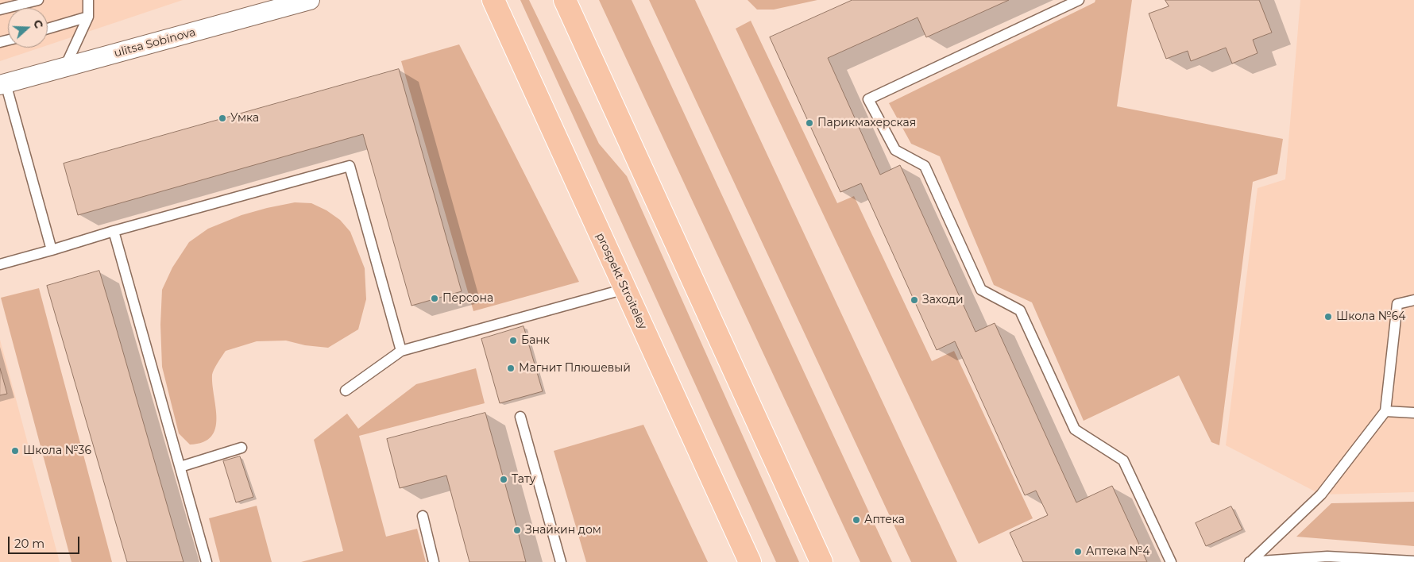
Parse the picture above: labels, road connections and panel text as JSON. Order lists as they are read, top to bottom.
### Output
{
  "streets": {
    "main road": ["prospekt Stroiteley"],
    "street": ["ulitsa Sobinova"]
  },
  "places": [
    "Умка",
    "Парикмахерская",
    "Персона",
    "Заходи",
    "Школа №64",
    "Банк",
    "Магнит Плюшевый",
    "Школа №36",
    "Тату",
    "Аптека",
    "Знайкин дом",
    "Аптека №4"
  ],
  "scale_bar": "20 m",
  "north": "right"
}
